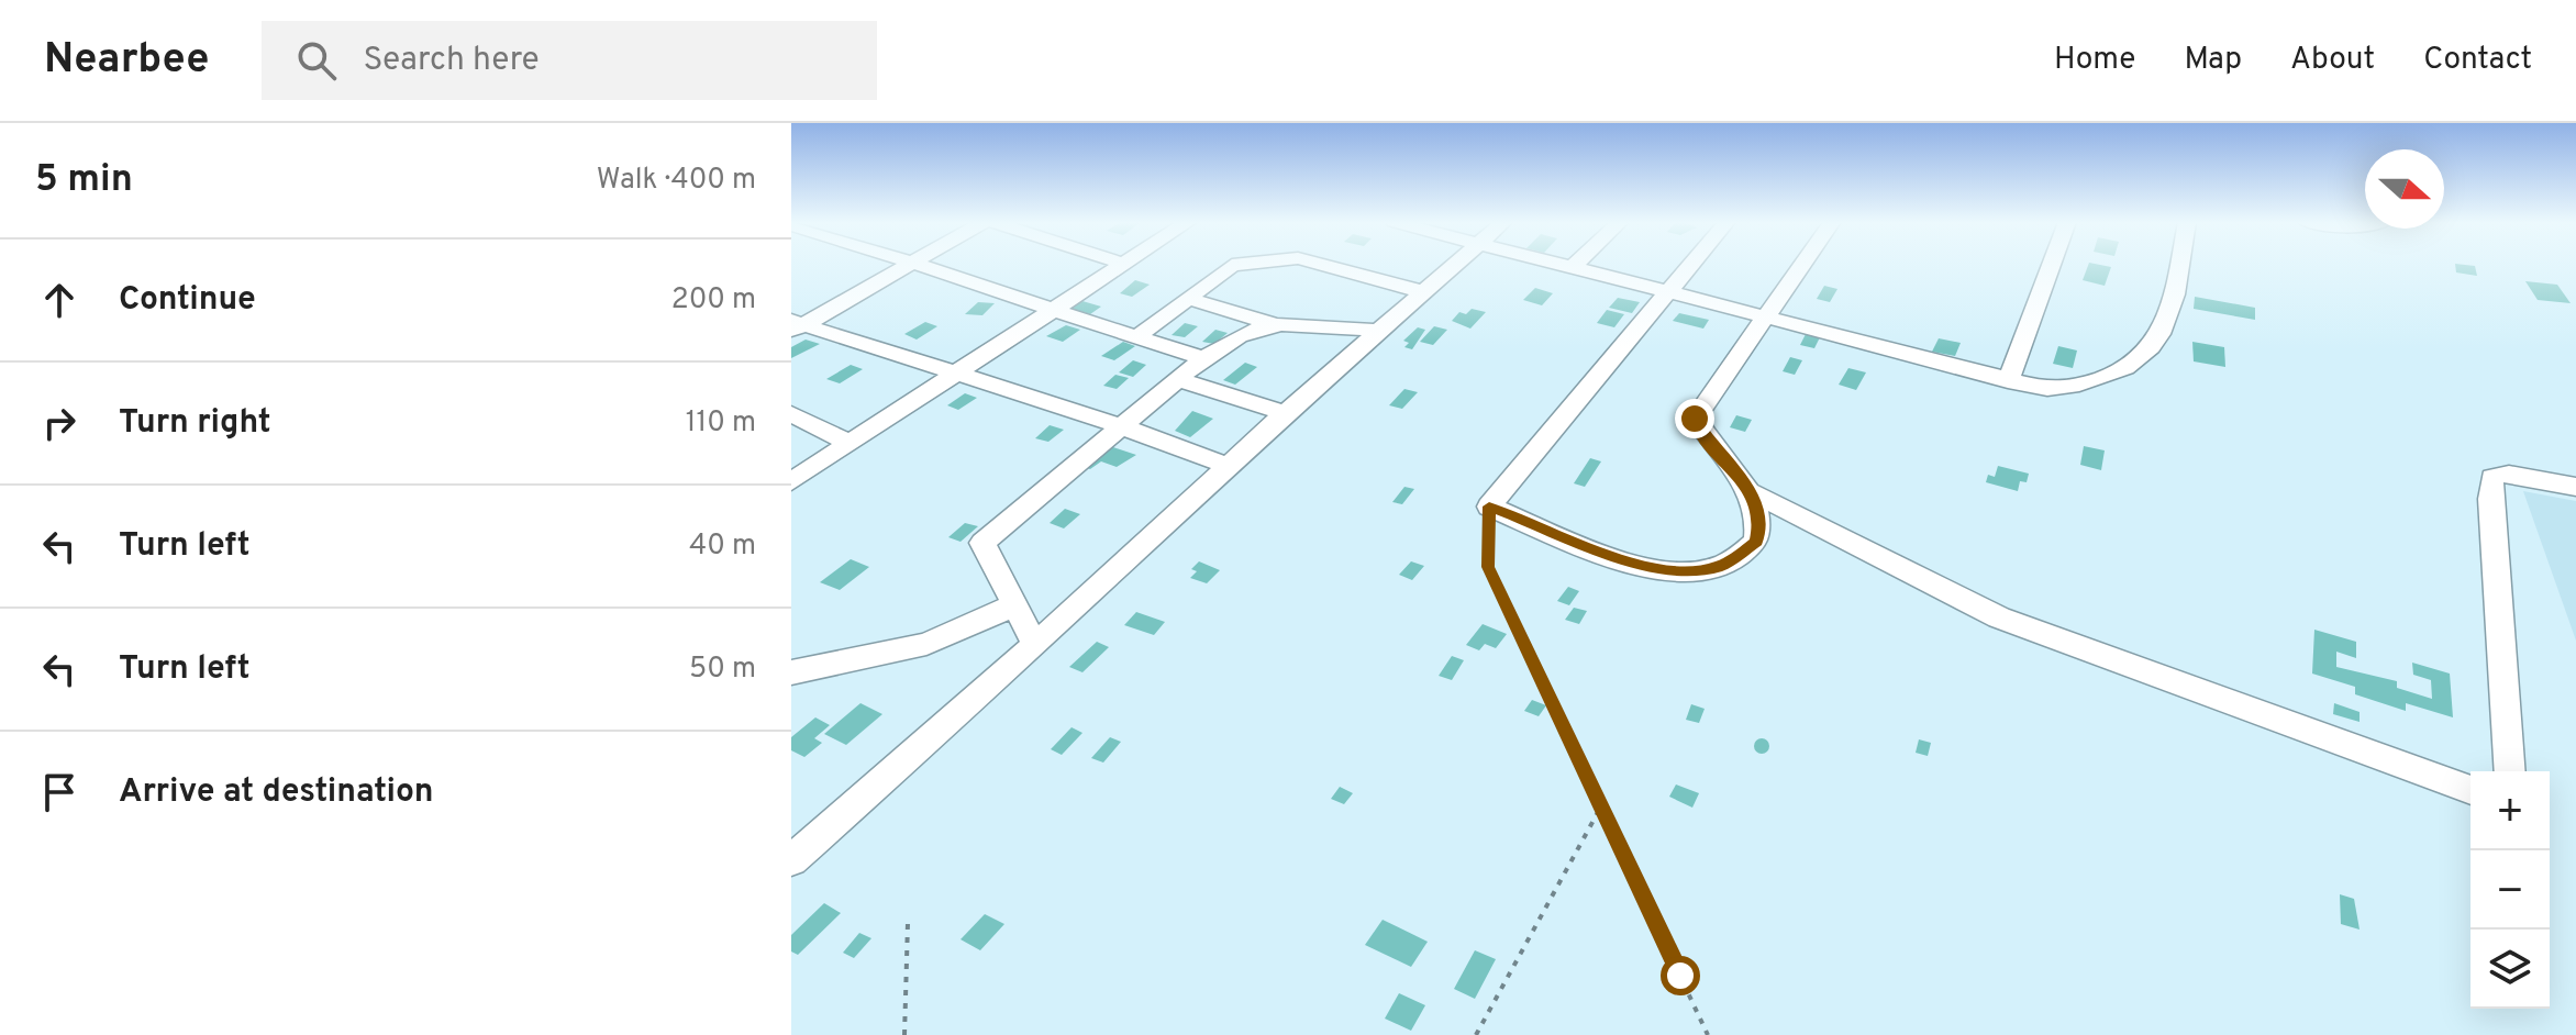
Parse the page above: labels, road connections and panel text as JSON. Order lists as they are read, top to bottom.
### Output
{
  "north": "right",
  "page": {
    "header": "Nearbee",
    "search": "Search here",
    "nav": [
      "Home",
      "Map",
      "About",
      "Contact"
    ],
    "heading": ["5 min", "Walk · 400 m"],
    "list": [
      ["Continue", "200 m"],
      ["Turn right", "110 m"],
      ["Turn left", "40 m"],
      ["Turn left", "50 m"],
      "Arrive at destination"
    ],
    "map_buttons": ["+", "−"]
  }
}
